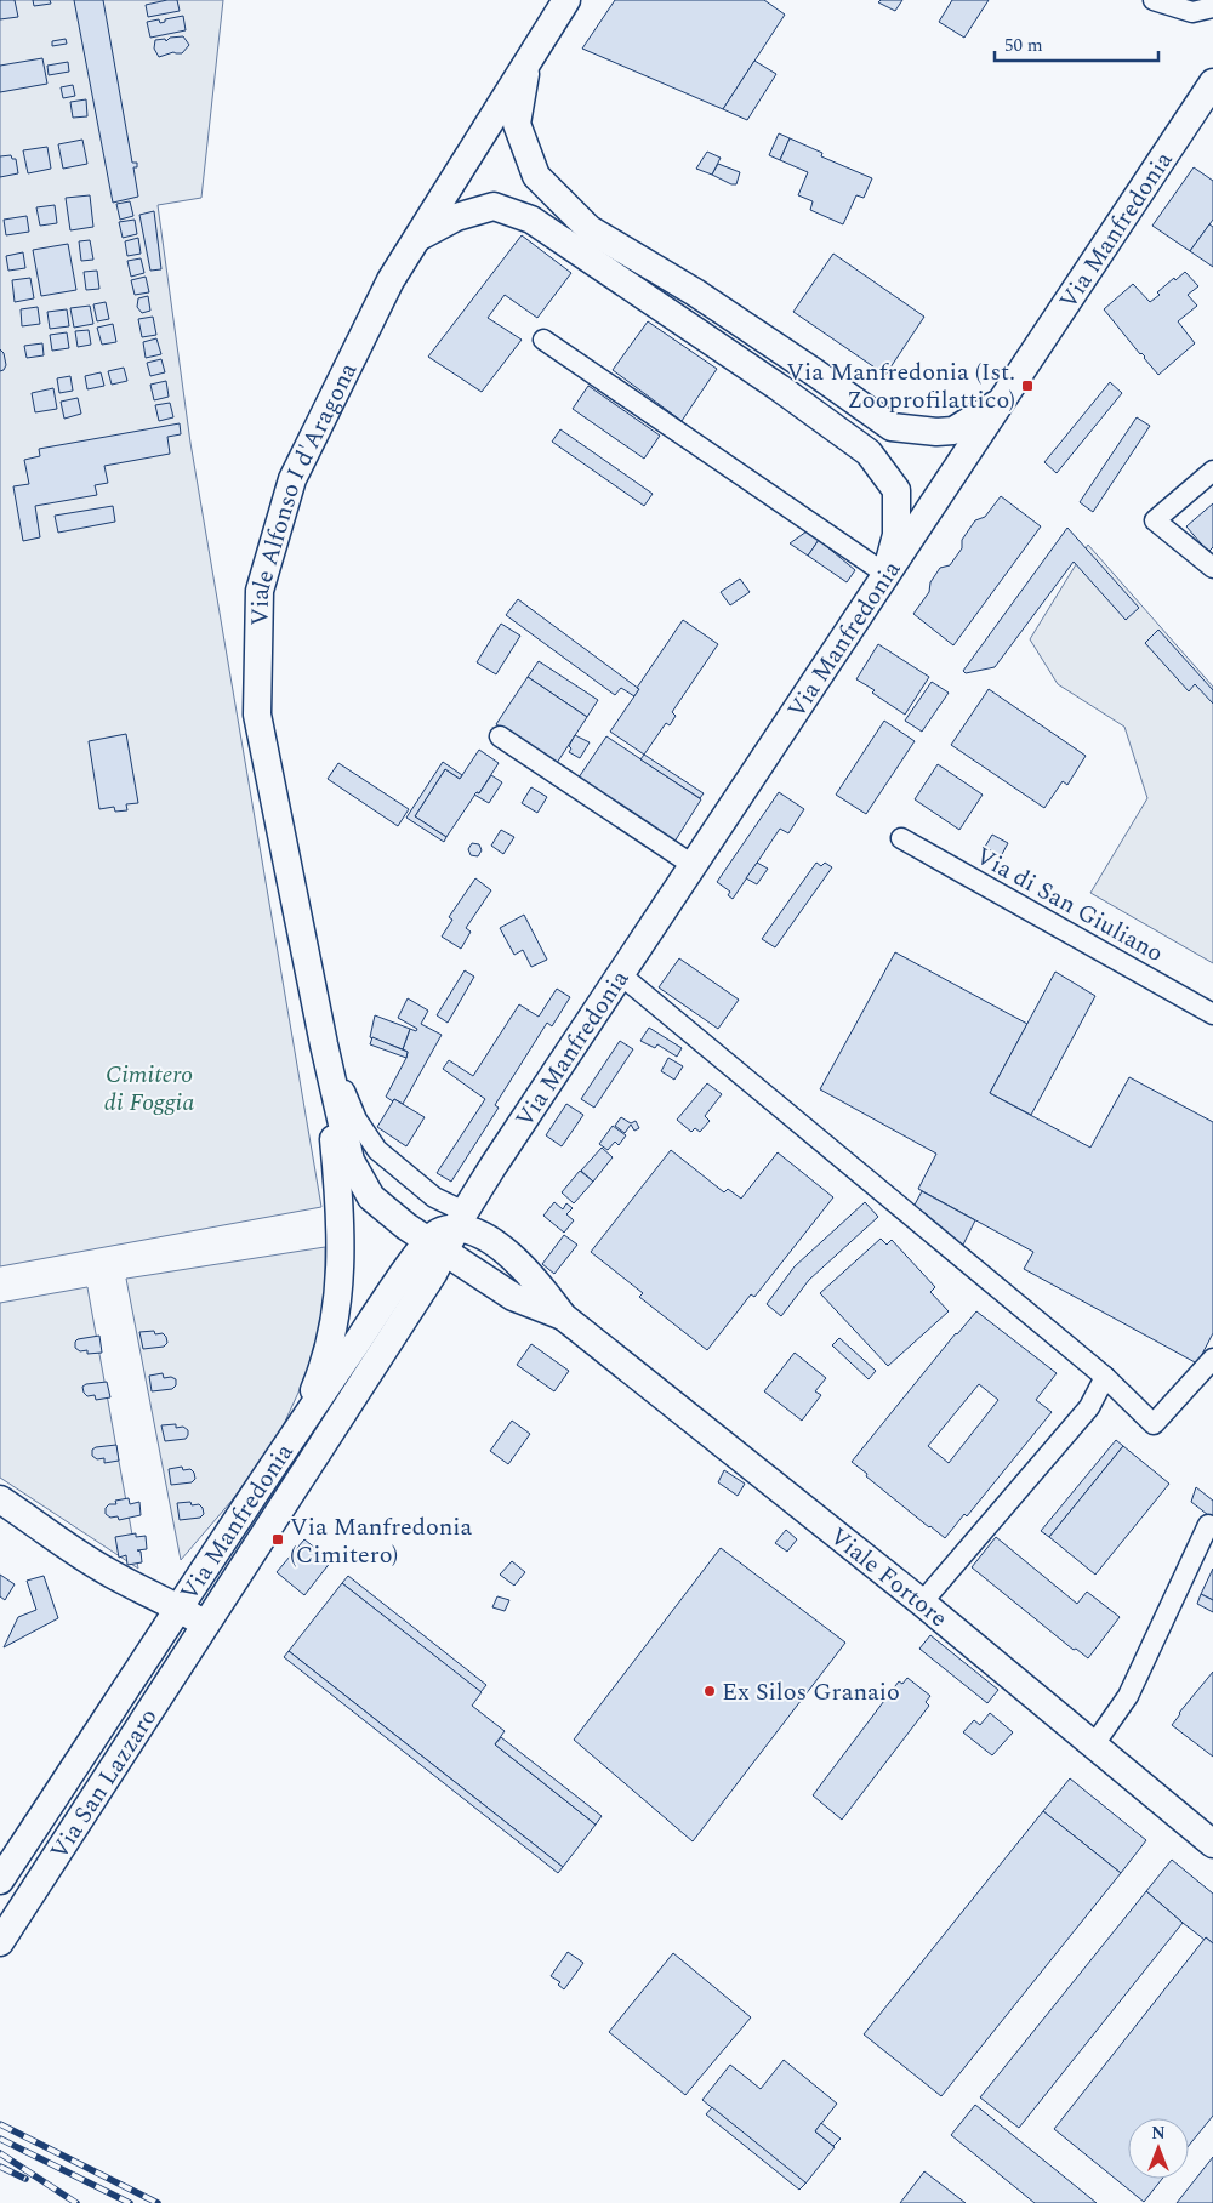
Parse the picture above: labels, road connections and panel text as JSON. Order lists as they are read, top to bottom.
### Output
{
  "streets": {
    "main road": [
      "Via Manfredonia",
      "Viale Alfonso I d'Aragona",
      "Viale Fortore",
      "Via San Lazzaro"
    ],
    "street": ["Via di San Giuliano"]
  },
  "crossings": [
    ["Via Manfredonia", "Viale Alfonso I d'Aragona"],
    ["Via Manfredonia", "Viale Fortore"],
    ["Via Manfredonia", "Via San Lazzaro"],
    ["Viale Alfonso I d'Aragona", "Viale Fortore"]
  ],
  "parks": ["Cimitero di Foggia"],
  "places": {
    "transit": ["Via Manfredonia (Ist. Zooprofilattico)", "Via Manfredonia (Cimitero)"],
    "other": ["Ex Silos Granaio"]
  },
  "scale_bar": "50 m",
  "north": "top"
}
